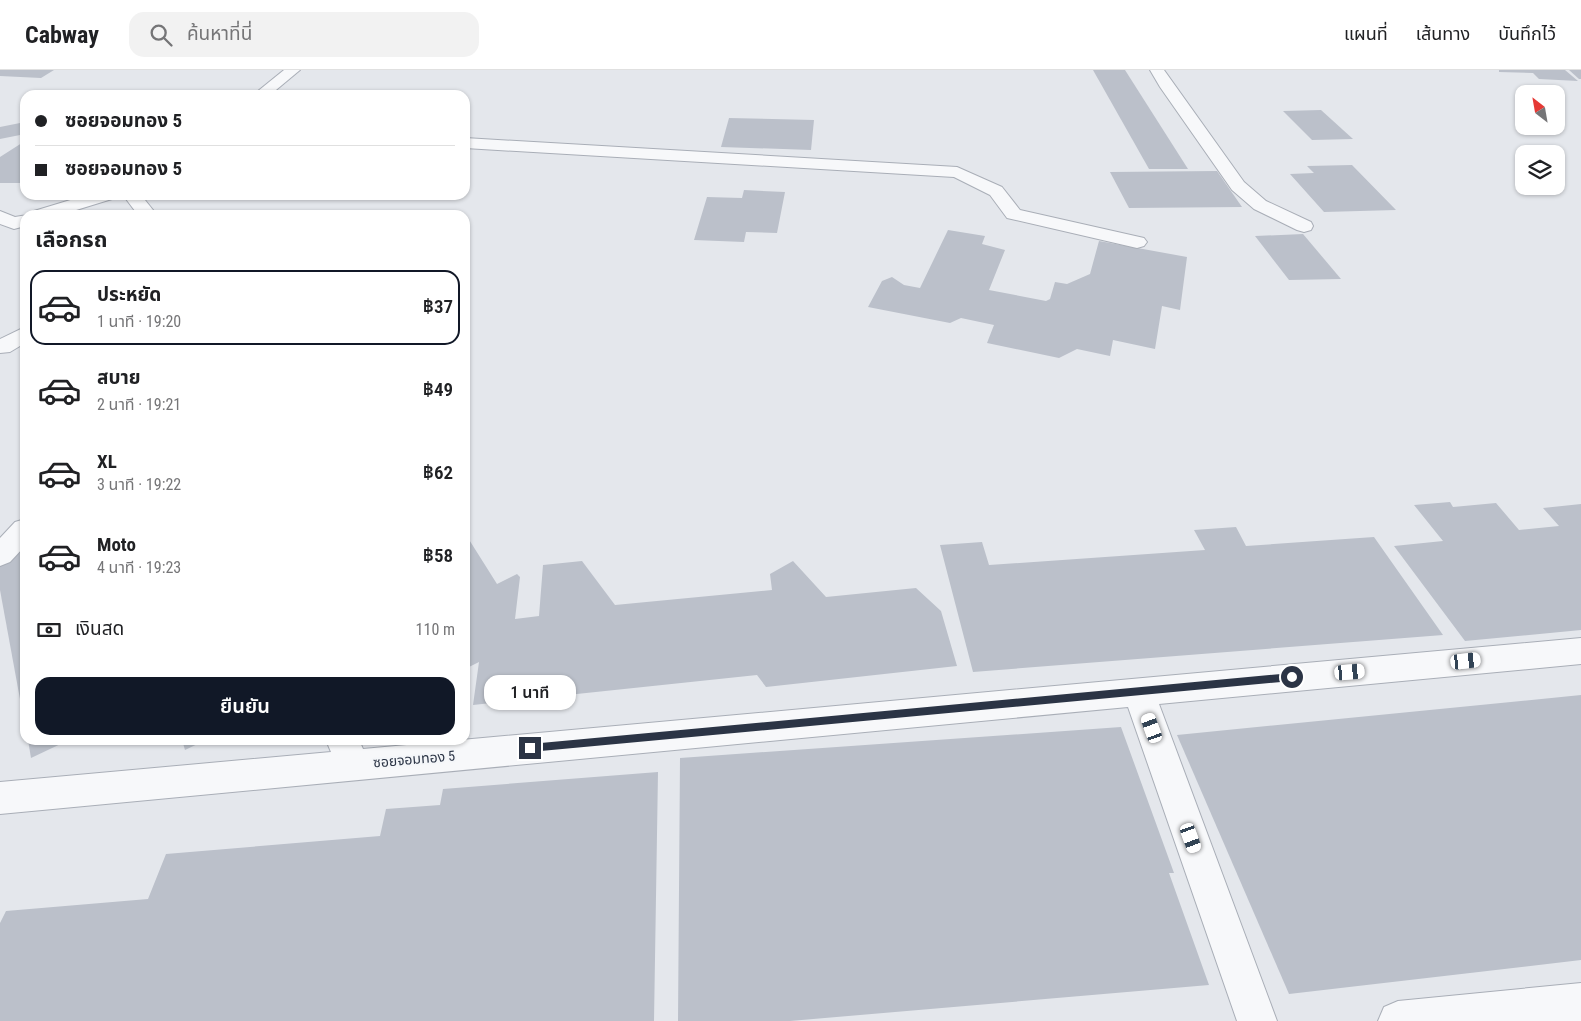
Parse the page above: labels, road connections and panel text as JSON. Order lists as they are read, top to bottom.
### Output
{
  "streets": {
    "street": ["ซอยจอมทอง 5"]
  },
  "north": "top left",
  "page": {
    "header": "Cabway",
    "search": "ค้นหาที่นี่",
    "nav": ["แผนที่", "เส้นทาง", "บันทึกไว้"],
    "banner": ["ซอยจอมทอง 5", "ซอยจอมทอง 5"],
    "heading": "เลือกรถ",
    "list": [
      {
        "name": "ประหยัด",
        "note": "1 นาที · 19:20",
        "value": "฿37"
      },
      {
        "name": "สบาย",
        "note": "2 นาที · 19:21",
        "value": "฿49"
      },
      {
        "name": "XL",
        "note": "3 นาที · 19:22",
        "value": "฿62"
      },
      {
        "name": "Moto",
        "note": "4 นาที · 19:23",
        "value": "฿58"
      }
    ],
    "pay": ["เงินสด", "110 m"],
    "buttons": "ยืนยัน",
    "bubble": "1 นาที"
  }
}
